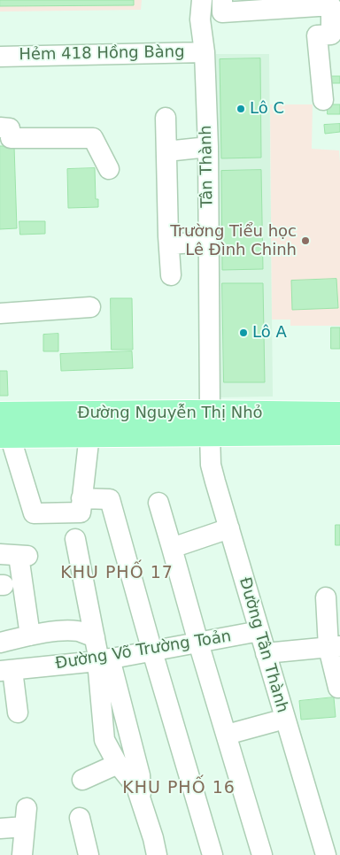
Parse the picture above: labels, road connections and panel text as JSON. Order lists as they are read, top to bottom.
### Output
{
  "streets": {
    "main road": ["Đường Nguyễn Thị Nhỏ"],
    "street": [
      "Hẻm 418 Hồng Bàng",
      "Tân Thành",
      "Đường Tân Thành",
      "Đường Võ Trường Toản"
    ]
  },
  "crossings": [
    ["Hẻm 418 Hồng Bàng", "Tân Thành"],
    ["Tân Thành", "Đường Nguyễn Thị Nhỏ"],
    ["Tân Thành", "Đường Tân Thành"],
    ["Đường Nguyễn Thị Nhỏ", "Đường Tân Thành"],
    ["Đường Tân Thành", "Đường Võ Trường Toản"]
  ],
  "districts": ["KHU PHỐ 17", "KHU PHỐ 16"],
  "places": ["Lô C", "Trường Tiểu học Lê Đình Chinh", "Lô A"]
}
